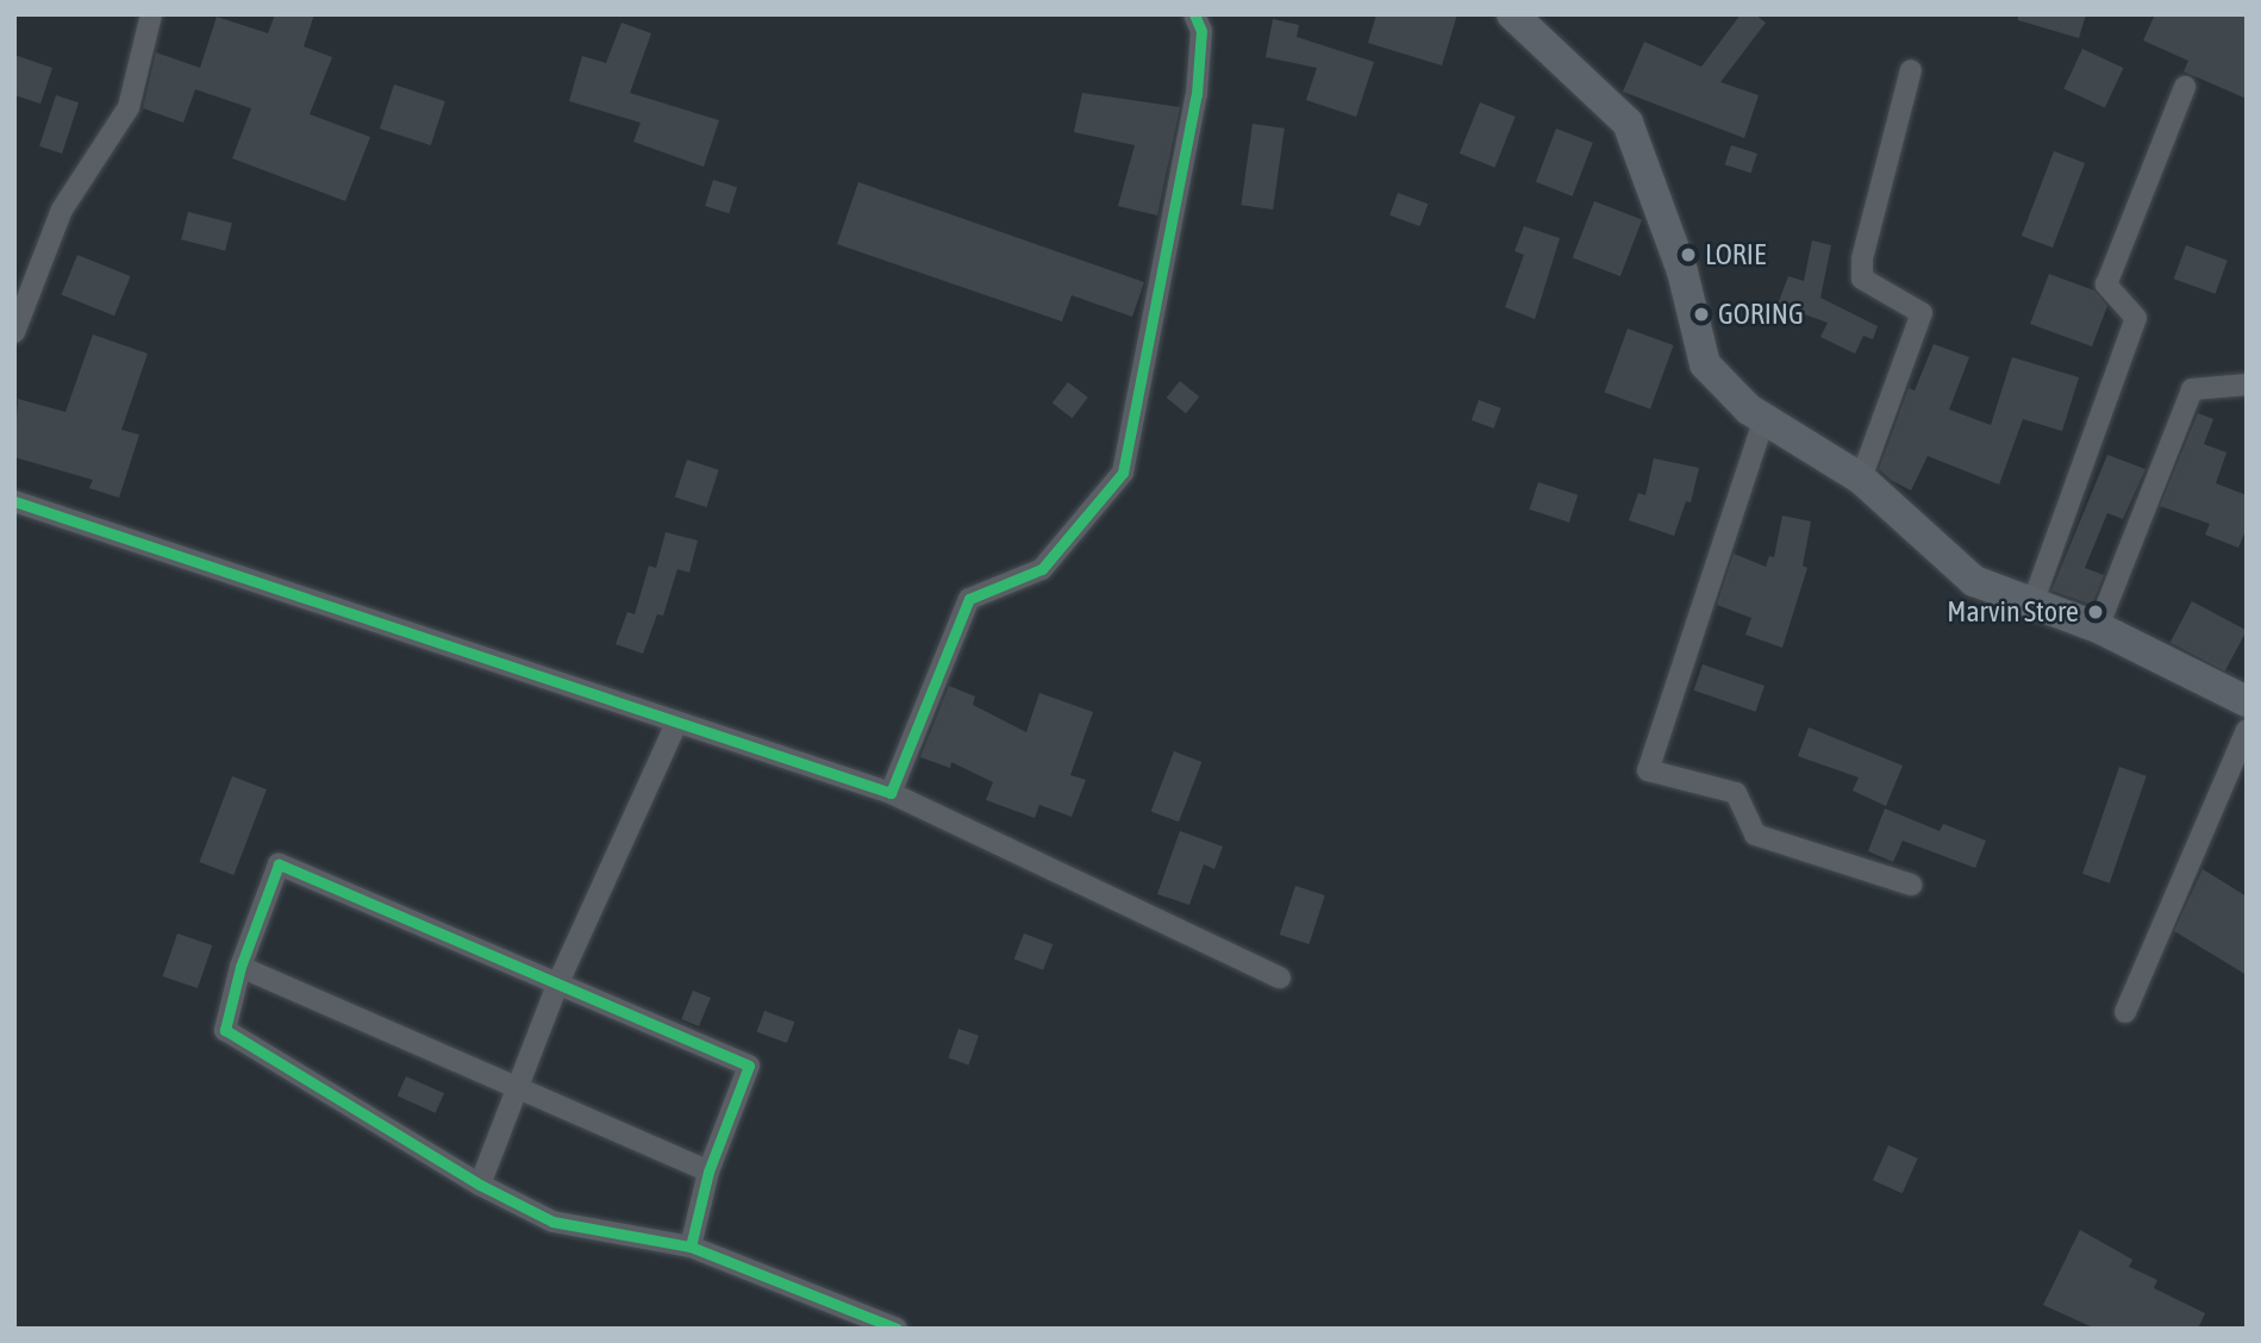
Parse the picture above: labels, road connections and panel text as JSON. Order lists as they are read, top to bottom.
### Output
{
  "places": ["LORIE", "GORING", "Marvin Store"]
}
